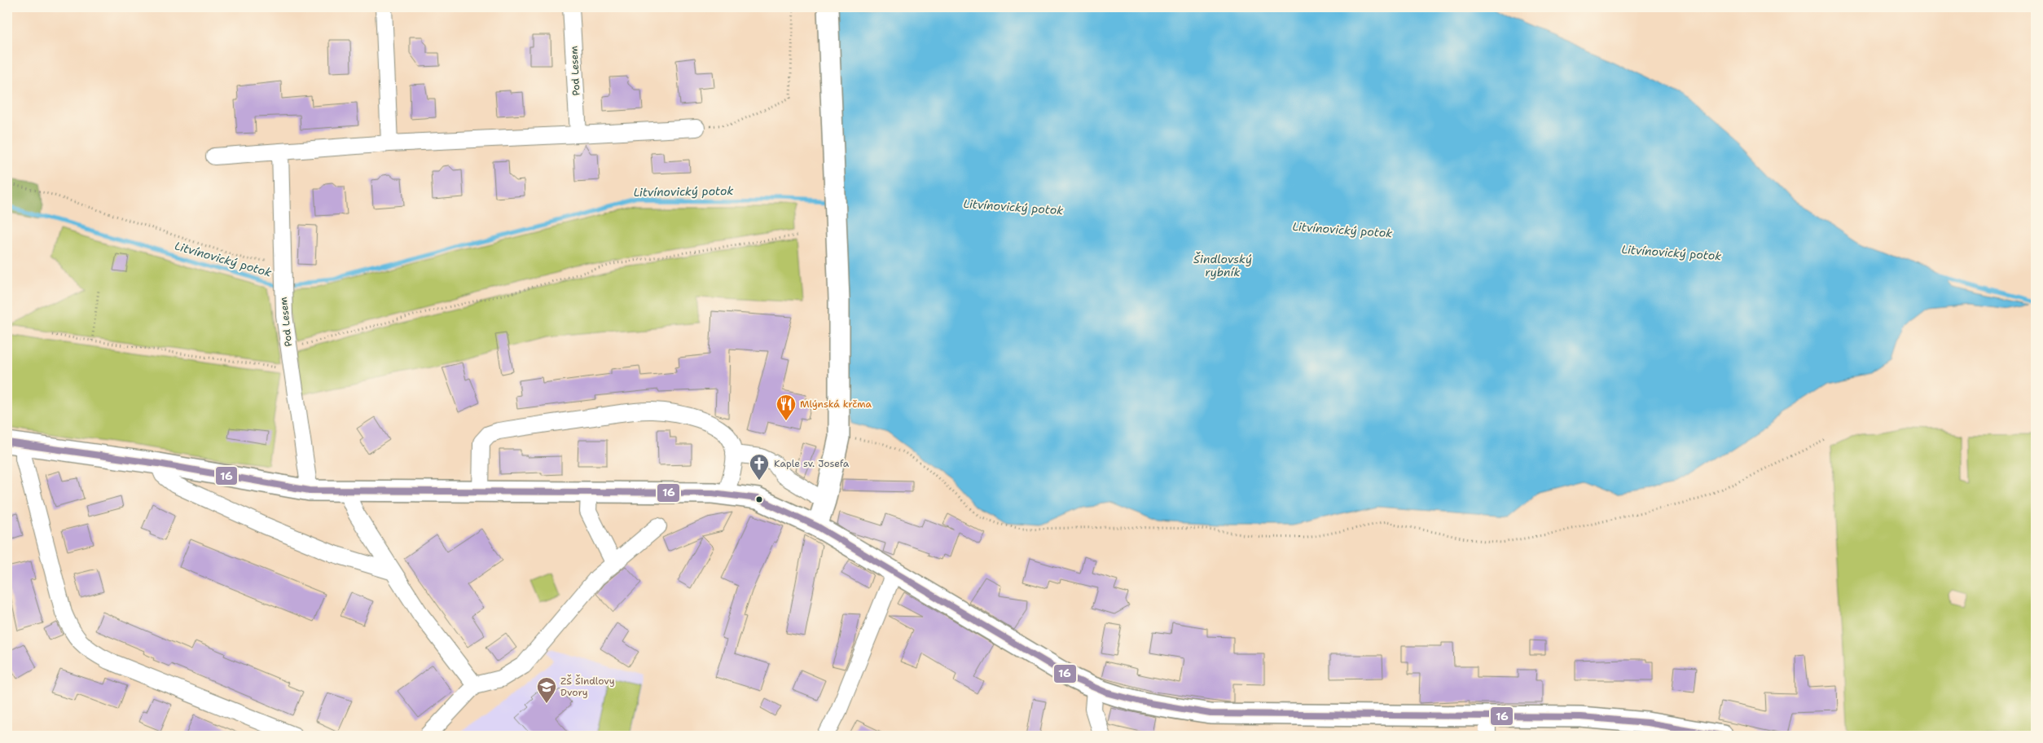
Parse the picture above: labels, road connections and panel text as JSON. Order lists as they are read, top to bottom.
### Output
{
  "streets": {
    "street": ["Pod Lesem"]
  },
  "water": ["Litvínovický potok", "Šindlovský rybník"],
  "places": {
    "restaurant": ["Mlýnská krčma"],
    "church": ["Kaple sv. Josefa"],
    "school or university": ["ZŠ Šindlovy Dvory"]
  },
  "lines": ["transit line 16"]
}
